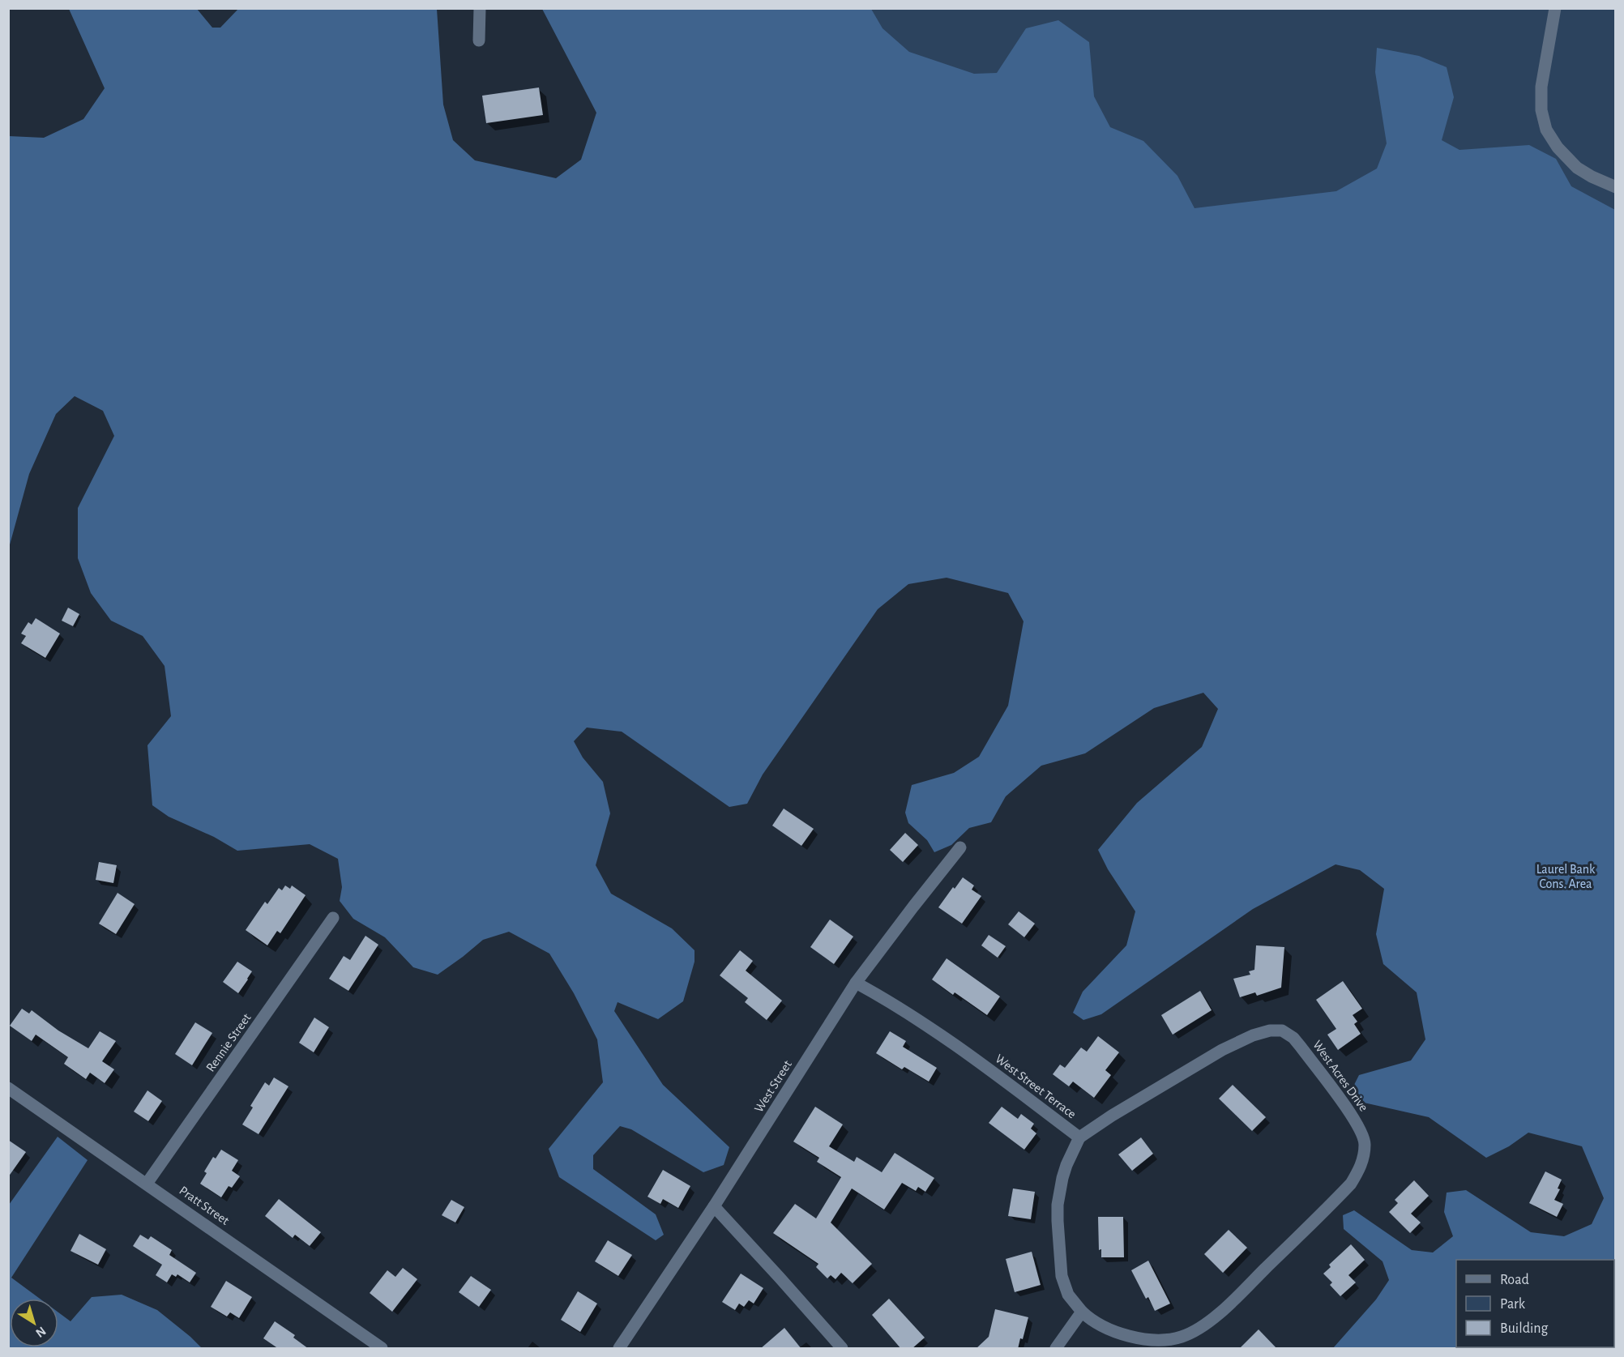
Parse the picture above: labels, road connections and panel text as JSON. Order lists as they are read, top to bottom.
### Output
{
  "streets": {
    "street": [
      "Rennie Street",
      "West Acres Drive",
      "West Street",
      "West Street Terrace",
      "Pratt Street"
    ]
  },
  "crossings": [
    ["Rennie Street", "Pratt Street"],
    ["West Acres Drive", "West Street Terrace"],
    ["West Street", "West Street Terrace"]
  ],
  "parks": ["Laurel Bank Cons. Area"],
  "legend": ["Road", "Park", "Building"],
  "north": "bottom right"
}
